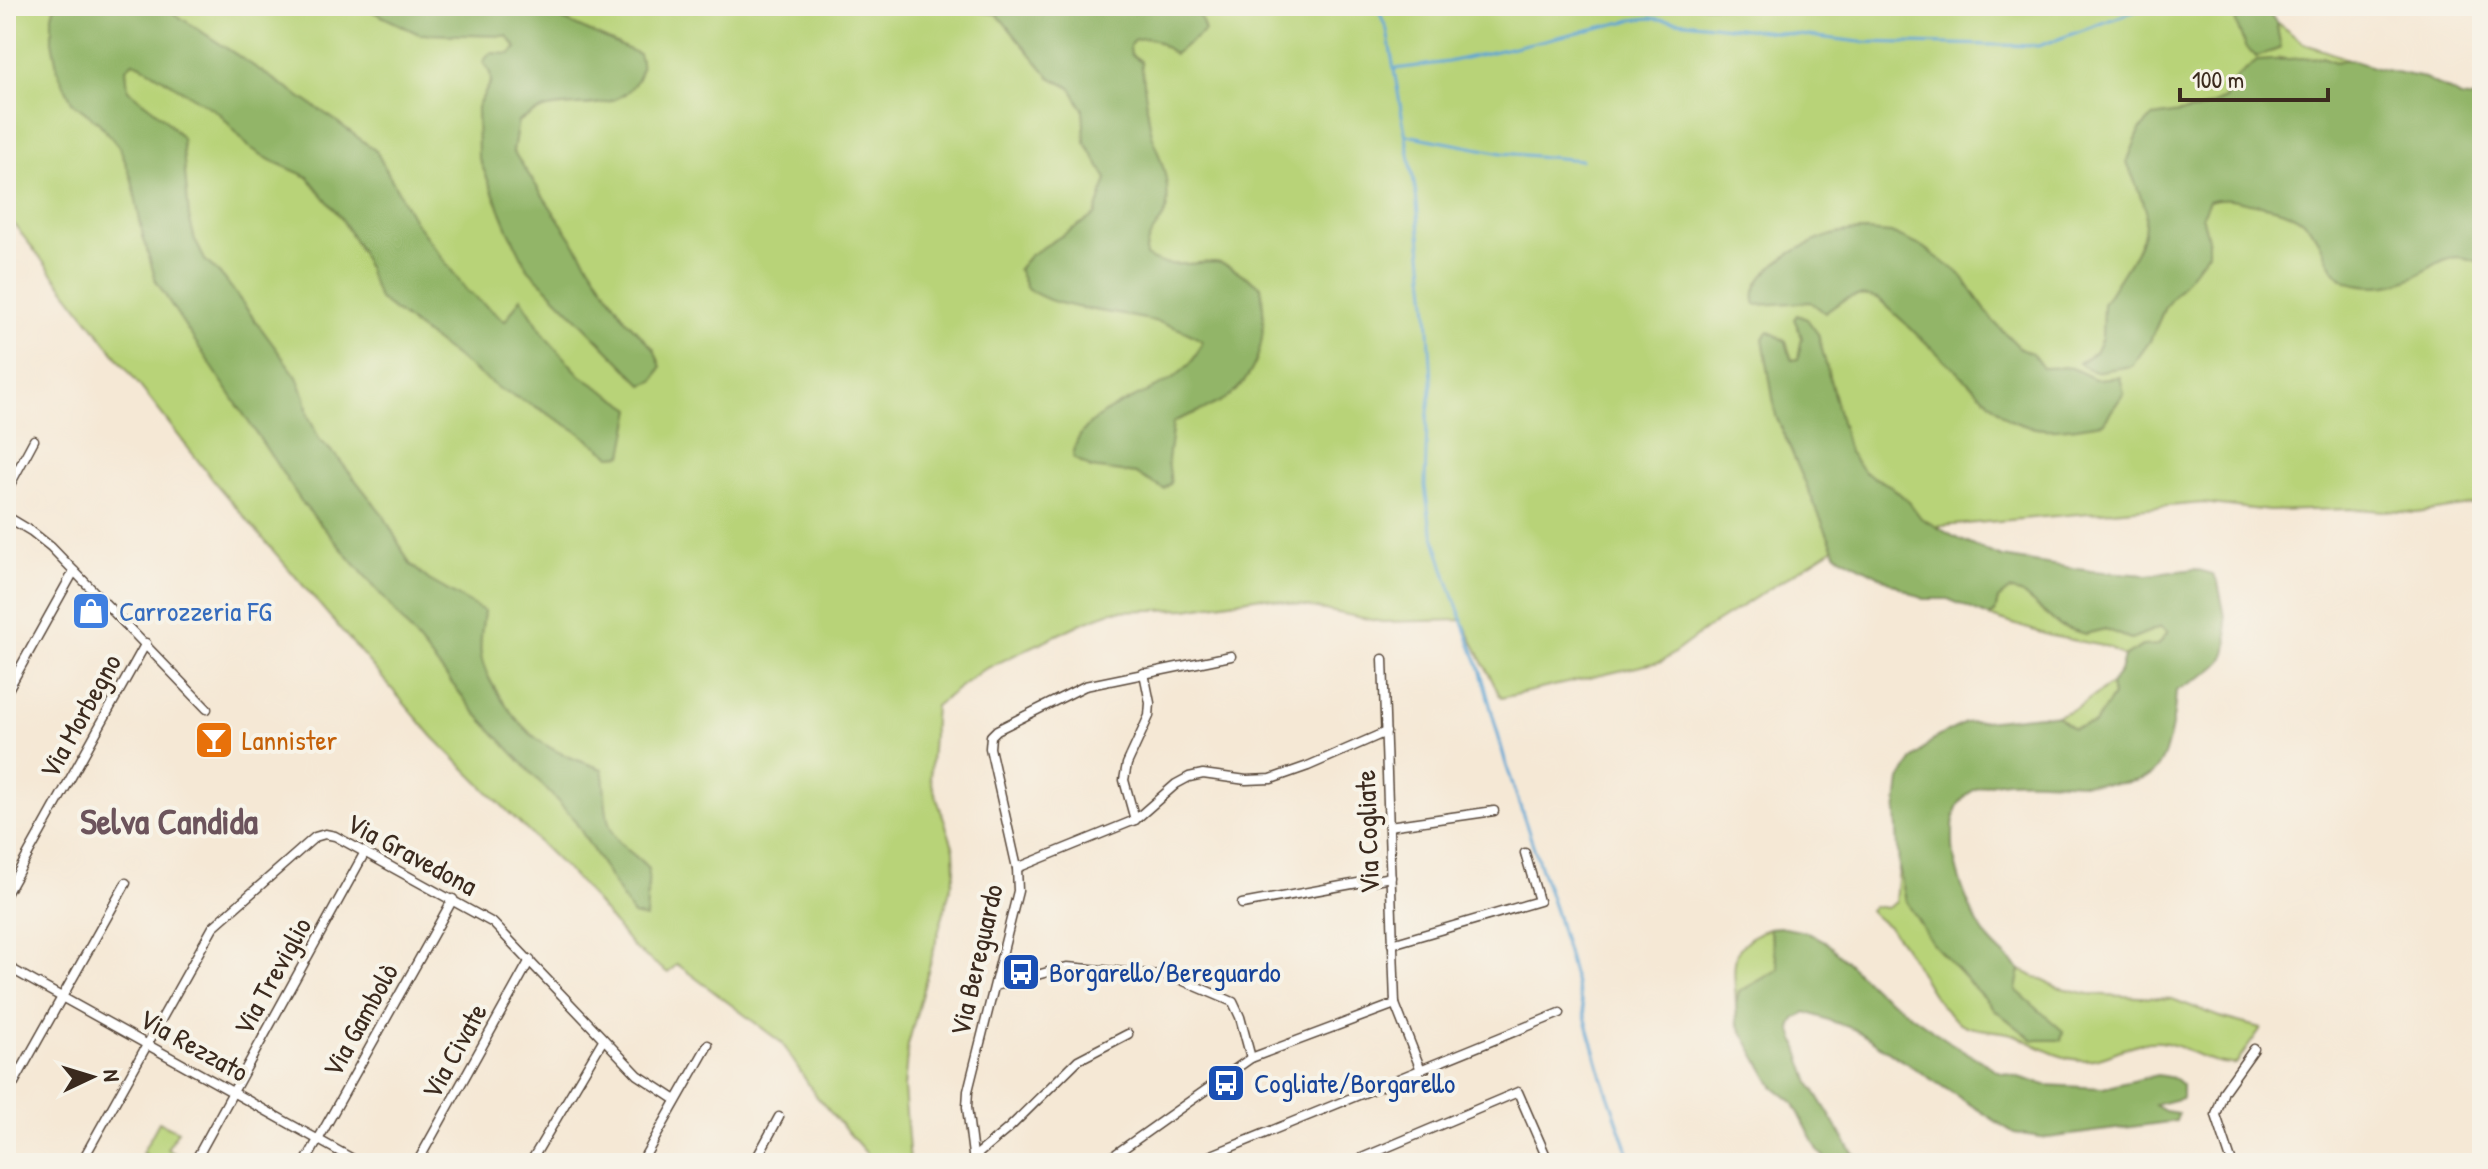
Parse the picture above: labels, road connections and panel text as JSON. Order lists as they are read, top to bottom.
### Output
{
  "streets": {
    "street": [
      "Via Morbegno",
      "Via Cogliate",
      "Via Gravedona",
      "Via Bereguardo",
      "Via Treviglio",
      "Via Gambolò",
      "Via Rezzato",
      "Via Civate"
    ]
  },
  "crossings": [
    ["Via Gravedona", "Via Treviglio"],
    ["Via Gravedona", "Via Gambolò"],
    ["Via Gravedona", "Via Rezzato"],
    ["Via Gravedona", "Via Civate"],
    ["Via Treviglio", "Via Rezzato"],
    ["Via Gambolò", "Via Rezzato"]
  ],
  "districts": ["Selva Candida"],
  "places": {
    "shop": ["Carrozzeria FG"],
    "bar": ["Lannister"],
    "bus stop": ["Borgarello/Bereguardo", "Cogliate/Borgarello"]
  },
  "scale_bar": "100 m",
  "north": "right"
}
